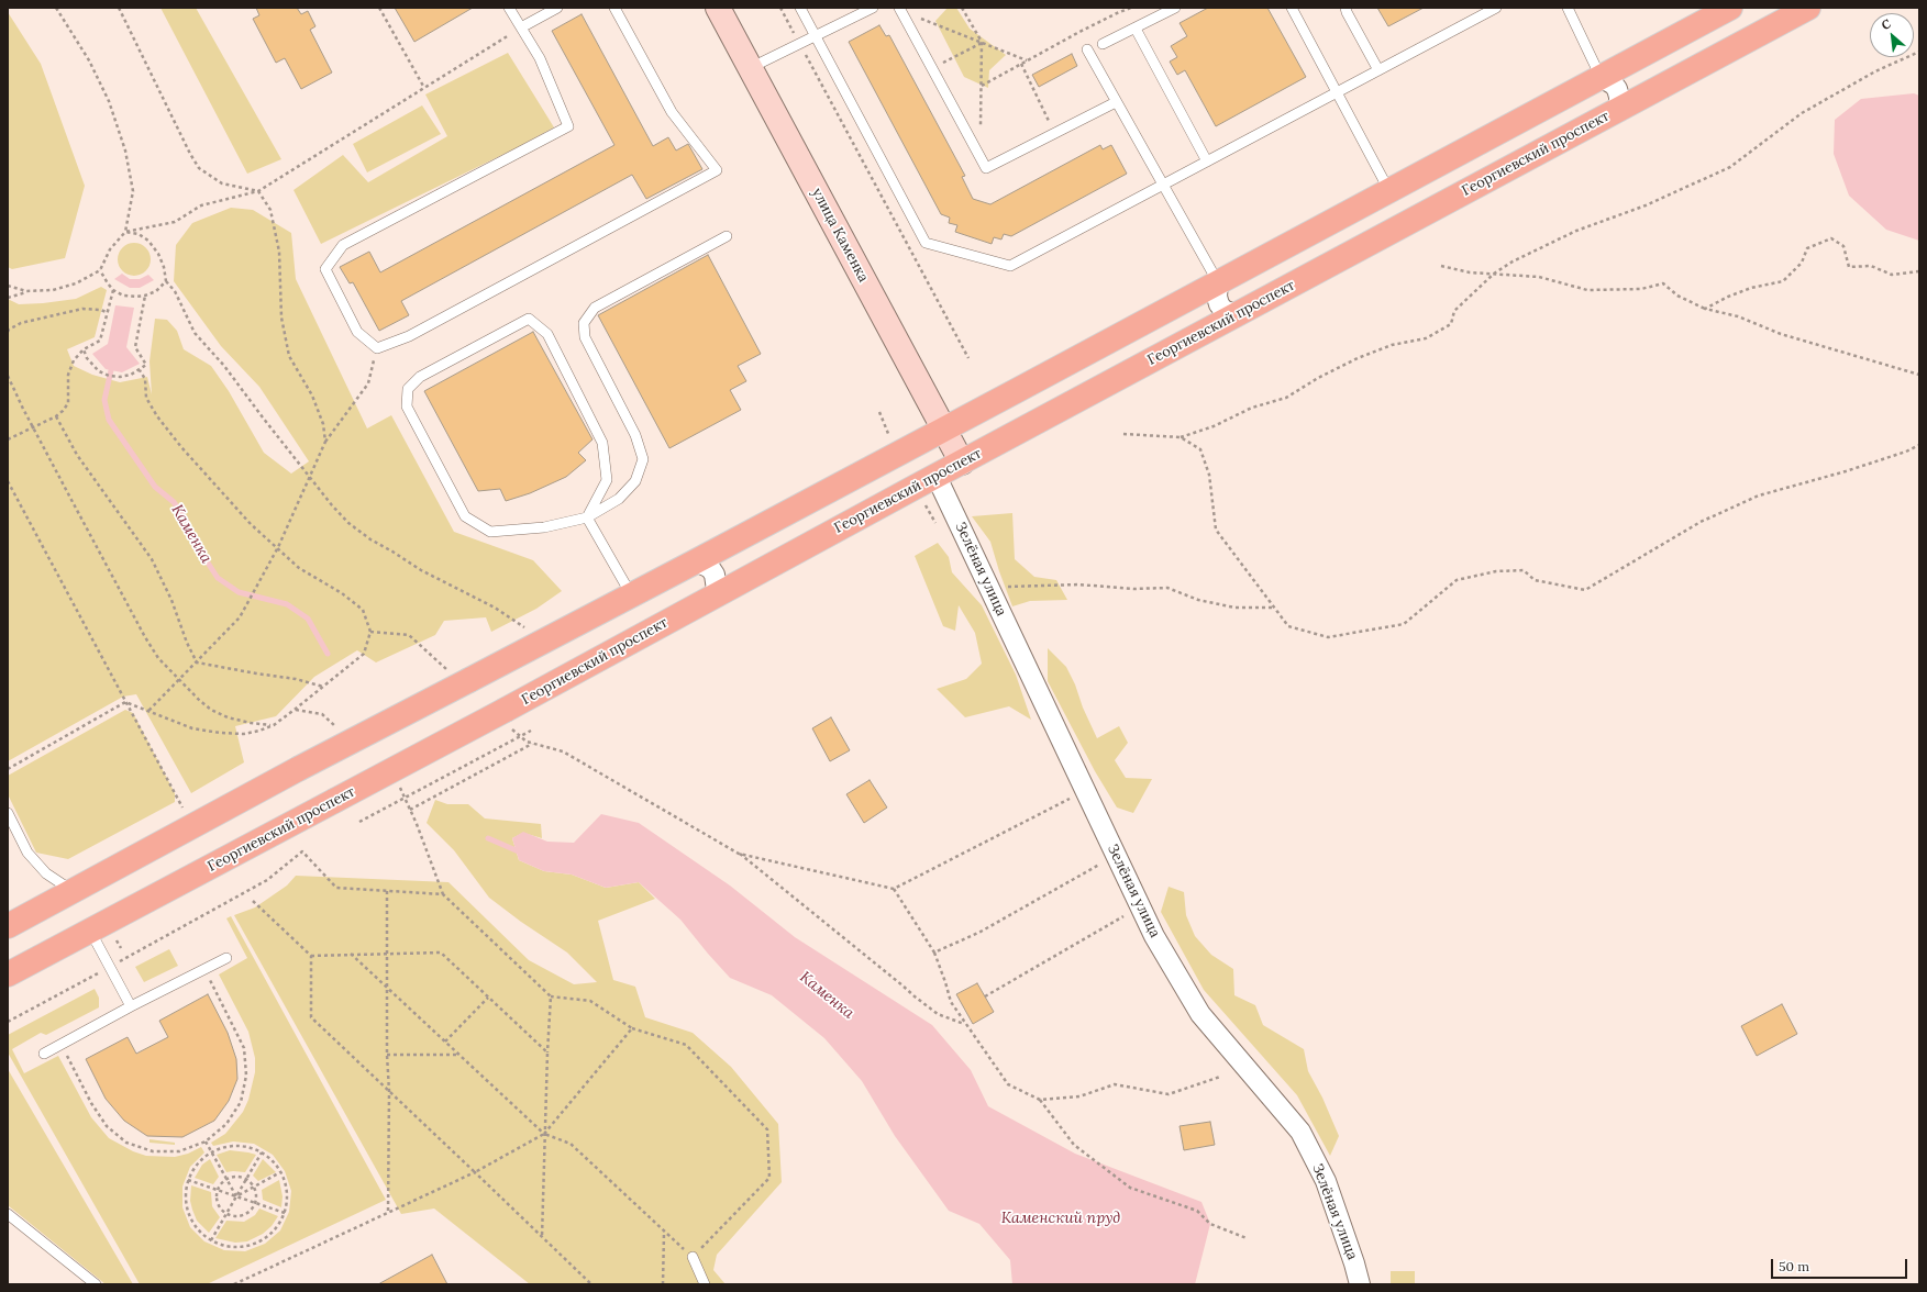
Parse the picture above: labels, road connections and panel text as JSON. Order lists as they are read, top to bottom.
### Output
{
  "streets": {
    "main road": ["Георгиевский проспект", "улица Каменка"],
    "street": ["Зелёная улица"]
  },
  "crossings": [
    ["Георгиевский проспект", "улица Каменка"],
    ["Георгиевский проспект", "Зелёная улица"]
  ],
  "water": ["Каменка", "Каменский пруд"],
  "scale_bar": "50 m",
  "north": "top left"
}
